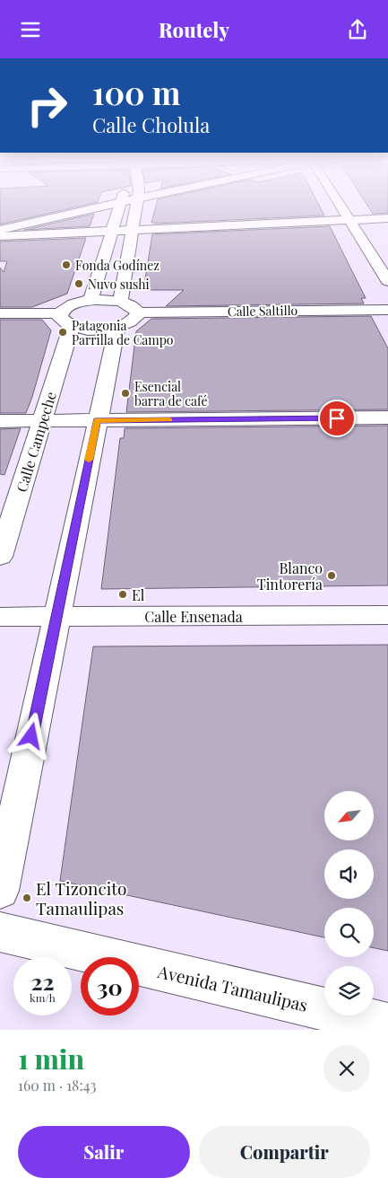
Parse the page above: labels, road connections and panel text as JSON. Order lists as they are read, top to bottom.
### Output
{
  "streets": {
    "street": [
      "Calle Saltillo",
      "Calle Campeche",
      "Calle Ensenada",
      "Avenida Tamaulipas"
    ]
  },
  "places": [
    "Fonda Godínez",
    "Nuvo sushi",
    "Patagonia Parrilla de Campo",
    "Esencial barra de café",
    "Blanco Tintorería",
    "El",
    "El Tizoncito Tamaulipas"
  ],
  "north": "bottom left",
  "page": {
    "header": "Routely",
    "turn": ["100 m", "Calle Cholula"],
    "speed": "22 km/h",
    "limit": "30",
    "heading": ["1 min", "160 m · 18:43"],
    "buttons": ["Salir", "Compartir"]
  }
}
